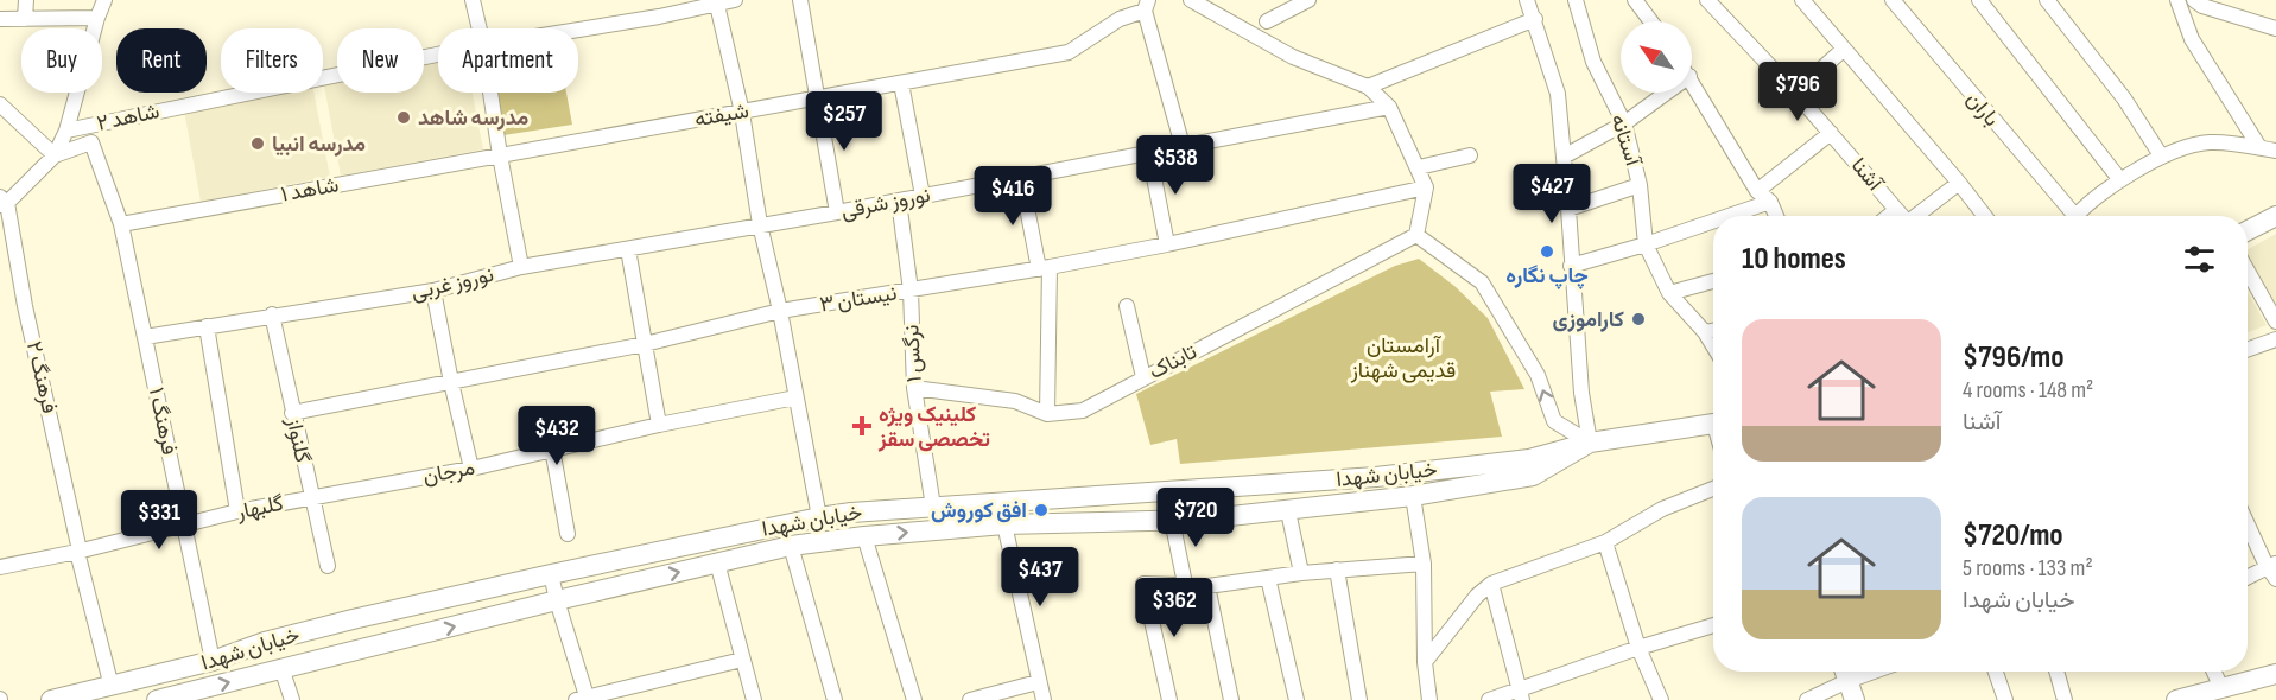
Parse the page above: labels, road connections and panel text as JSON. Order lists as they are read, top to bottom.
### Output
{
  "streets": {
    "main road": ["خیابان شهدا"],
    "street": [
      "باران",
      "شیفته",
      "شاهد ۲",
      "آستانه",
      "آشنا",
      "شاهد ۱",
      "نوروز شرقی",
      "نوروز غربی",
      "نیستان ۳",
      "نرگس ۱",
      "تابناک",
      "فرهنگ ۲",
      "فرهنگ ۱",
      "گلنواز",
      "مرجان",
      "گلبهار"
    ]
  },
  "crossings": [
    ["شیفته", "شاهد ۱"],
    ["شاهد ۱", "فرهنگ ۱"],
    ["نوروز شرقی", "نوروز غربی"],
    ["نوروز شرقی", "نرگس ۱"],
    ["نوروز غربی", "فرهنگ ۱"],
    ["نوروز غربی", "گلنواز"],
    ["نیستان ۳", "نرگس ۱"],
    ["نیستان ۳", "گلنواز"],
    ["نرگس ۱", "تابناک"],
    ["نرگس ۱", "خیابان شهدا"],
    ["فرهنگ ۲", "خیابان شهدا"],
    ["فرهنگ ۲", "گلبهار"],
    ["فرهنگ ۱", "خیابان شهدا"],
    ["فرهنگ ۱", "گلبهار"],
    ["گلنواز", "مرجان"],
    ["گلنواز", "گلبهار"],
    ["مرجان", "گلبهار"]
  ],
  "parks": ["آرامستان قدیمی شهناز"],
  "places": {
    "other": [
      "مدرسه شاهد",
      "مدرسه انبیا",
      "چاپ نگاره",
      "کاراموزی",
      "افق کوروش"
    ],
    "health": ["کلینیک ویژه تخصصی سقز"]
  },
  "north": "top left",
  "page": {
    "chip": [
      "Buy",
      "Rent",
      "Filters",
      "New",
      "Apartment"
    ],
    "price": [
      "$796",
      "$257",
      "$538",
      "$427",
      "$416",
      "$432",
      "$720",
      "$331",
      "$437",
      "$362"
    ],
    "heading": "10 homes",
    "list": [
      {
        "name": "$796/mo",
        "note": "4 rooms · 148 m² · آشنا"
      },
      {
        "name": "$720/mo",
        "note": "5 rooms · 133 m² · خیابان شهدا"
      }
    ]
  }
}
